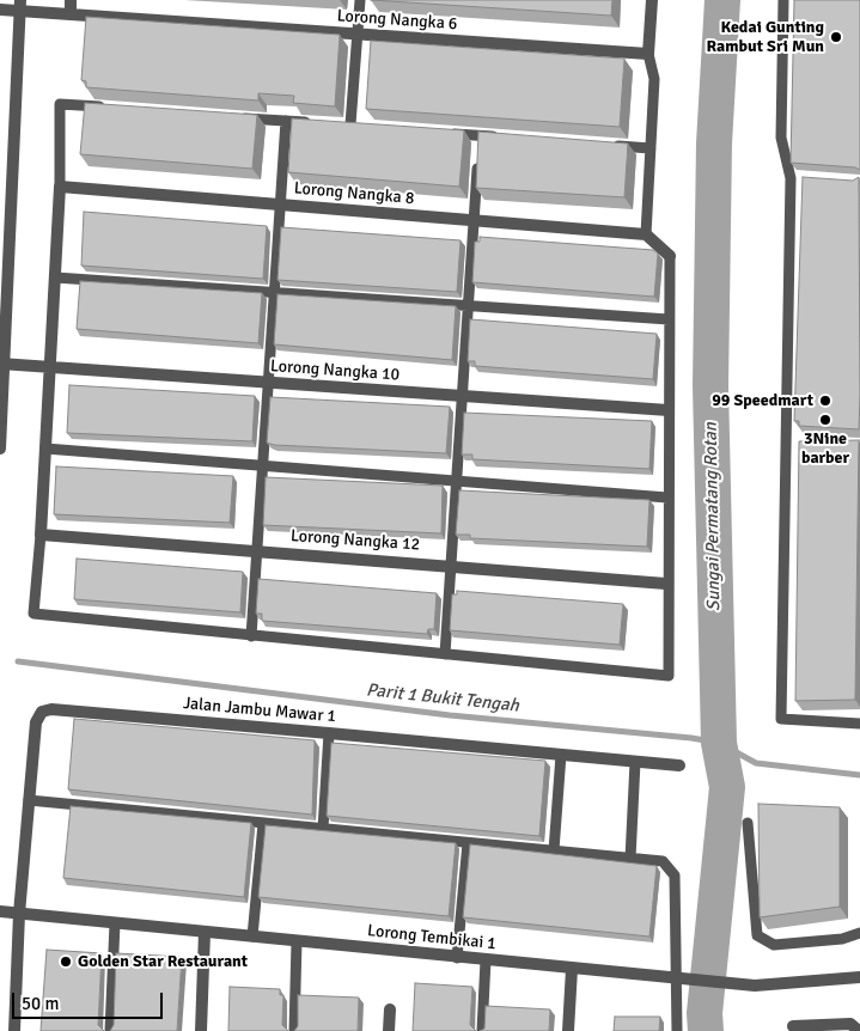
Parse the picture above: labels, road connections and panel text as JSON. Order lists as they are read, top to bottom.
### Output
{
  "streets": {
    "street": [
      "Lorong Nangka 6",
      "Lorong Nangka 8",
      "Lorong Nangka 10",
      "Lorong Nangka 12",
      "Jalan Jambu Mawar 1",
      "Lorong Tembikai 1"
    ]
  },
  "crossings": [
    ["Jalan Jambu Mawar 1", "Lorong Tembikai 1"]
  ],
  "water": ["Sungai Permatang Rotan", "Parit 1 Bukit Tengah"],
  "places": [
    "Kedai Gunting Rambut Sri Mun",
    "99 Speedmart",
    "3Nine barber",
    "Golden Star Restaurant"
  ],
  "scale_bar": "50 m"
}
